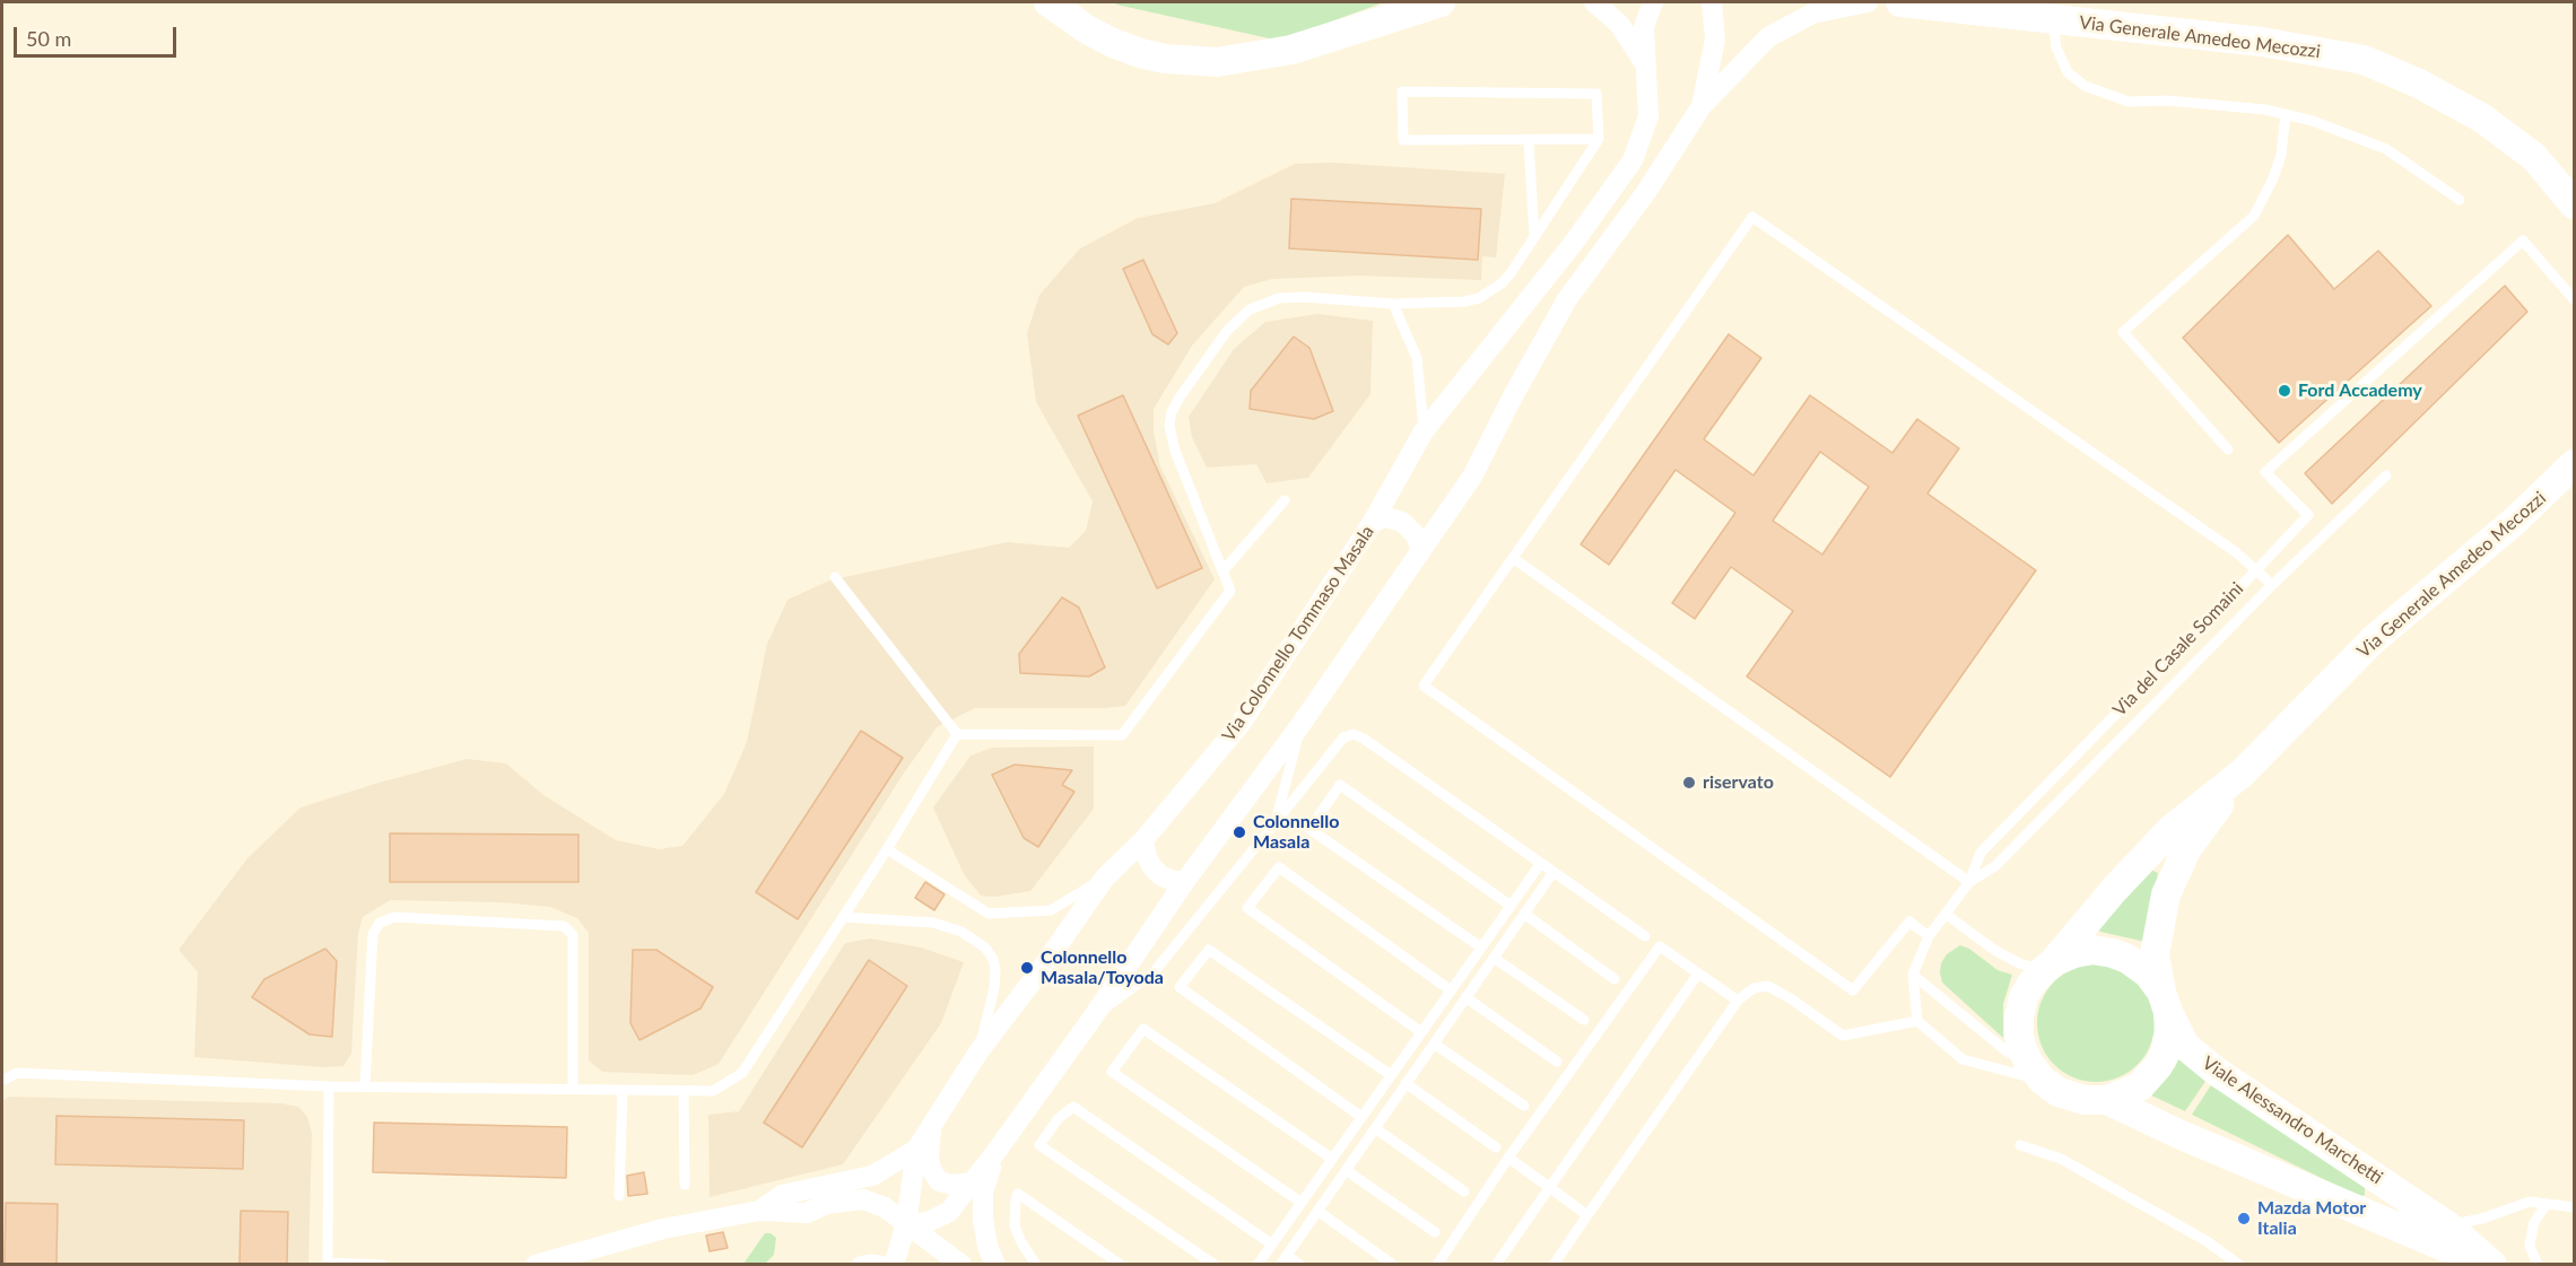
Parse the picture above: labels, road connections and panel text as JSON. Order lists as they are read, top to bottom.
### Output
{
  "streets": {
    "street": ["Via Generale Amedeo Mecozzi", "Via Colonnello Tommaso Masala", "Viale Alessandro Marchetti"],
    "lane": ["Via del Casale Somaini"]
  },
  "crossings": [
    ["Via Generale Amedeo Mecozzi", "Viale Alessandro Marchetti"]
  ],
  "places": [
    "Ford Accademy",
    "riservato",
    "Colonnello Masala",
    "Colonnello Masala/Toyoda",
    "Mazda Motor Italia"
  ],
  "scale_bar": "50 m"
}
